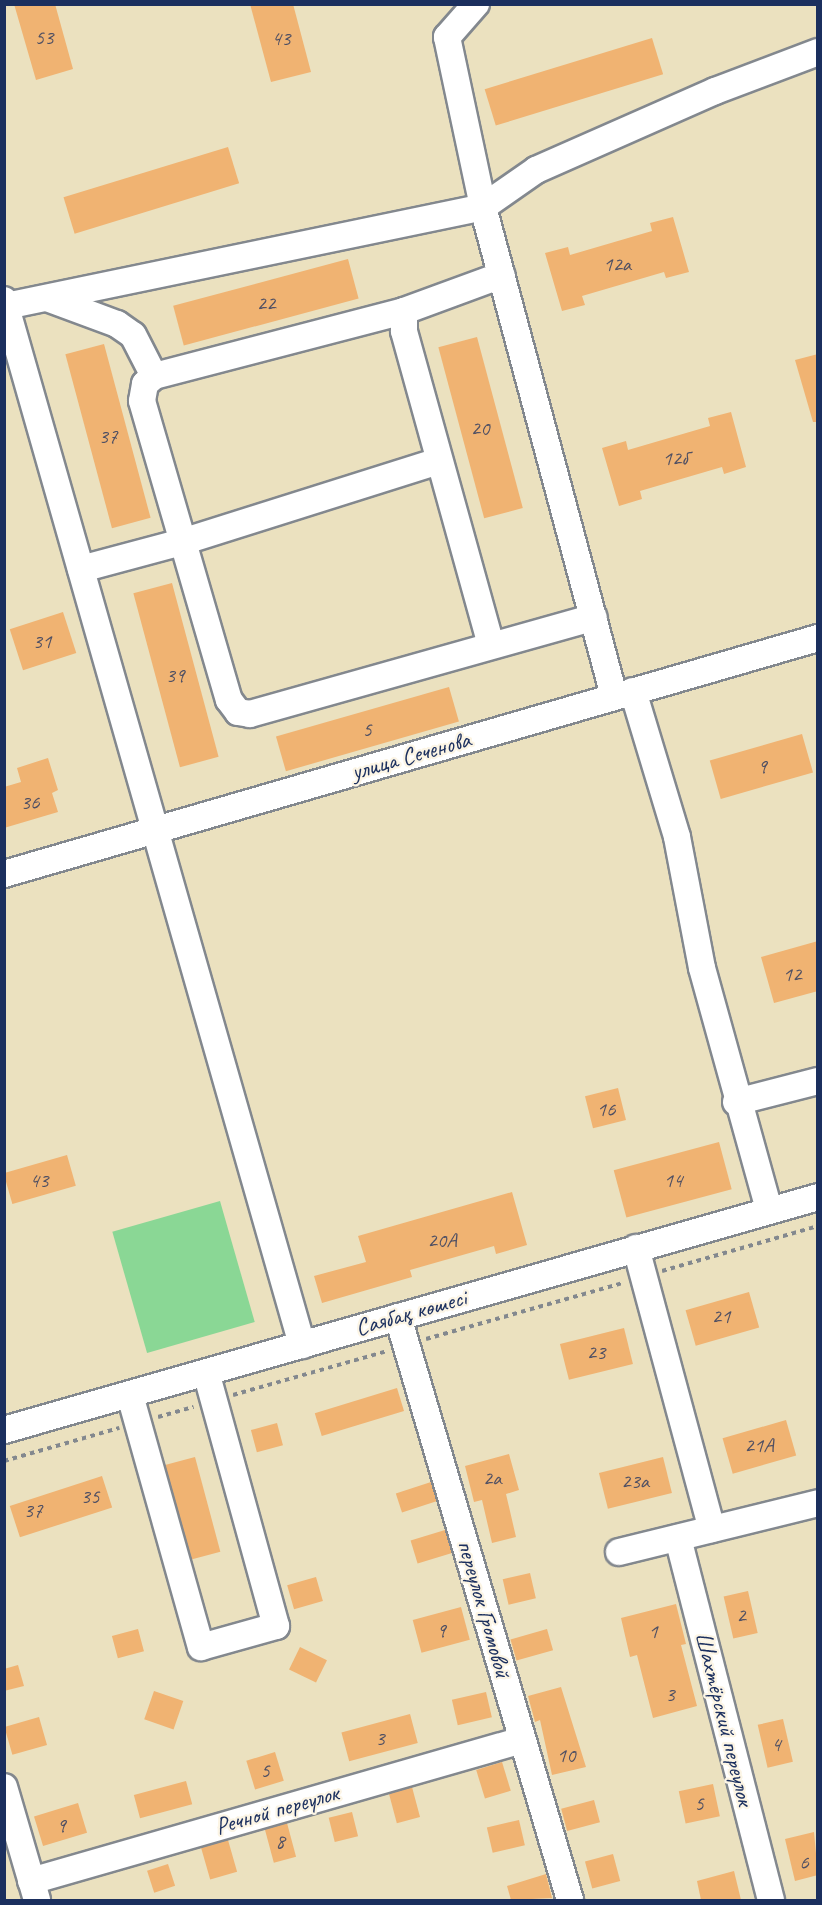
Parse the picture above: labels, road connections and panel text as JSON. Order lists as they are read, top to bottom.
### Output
{
  "streets": {
    "street": [
      "улица Сеченова",
      "Саябақ көшесі",
      "переулок Громовой",
      "Шахтёрский переулок",
      "Речной переулок"
    ]
  },
  "crossings": [
    ["Саябақ көшесі", "переулок Громовой"],
    ["переулок Громовой", "Речной переулок"]
  ],
  "house_numbers": [
    "53",
    "43",
    "12а",
    "22",
    "20",
    "37",
    "12б",
    "31",
    "39",
    "5",
    "9",
    "36",
    "12",
    "16",
    "43",
    "14",
    "20А",
    "21",
    "23",
    "21А",
    "2а",
    "23а",
    "35",
    "37",
    "2",
    "9",
    "1",
    "3",
    "3",
    "4",
    "10",
    "5",
    "5",
    "9",
    "8",
    "6"
  ]
}
